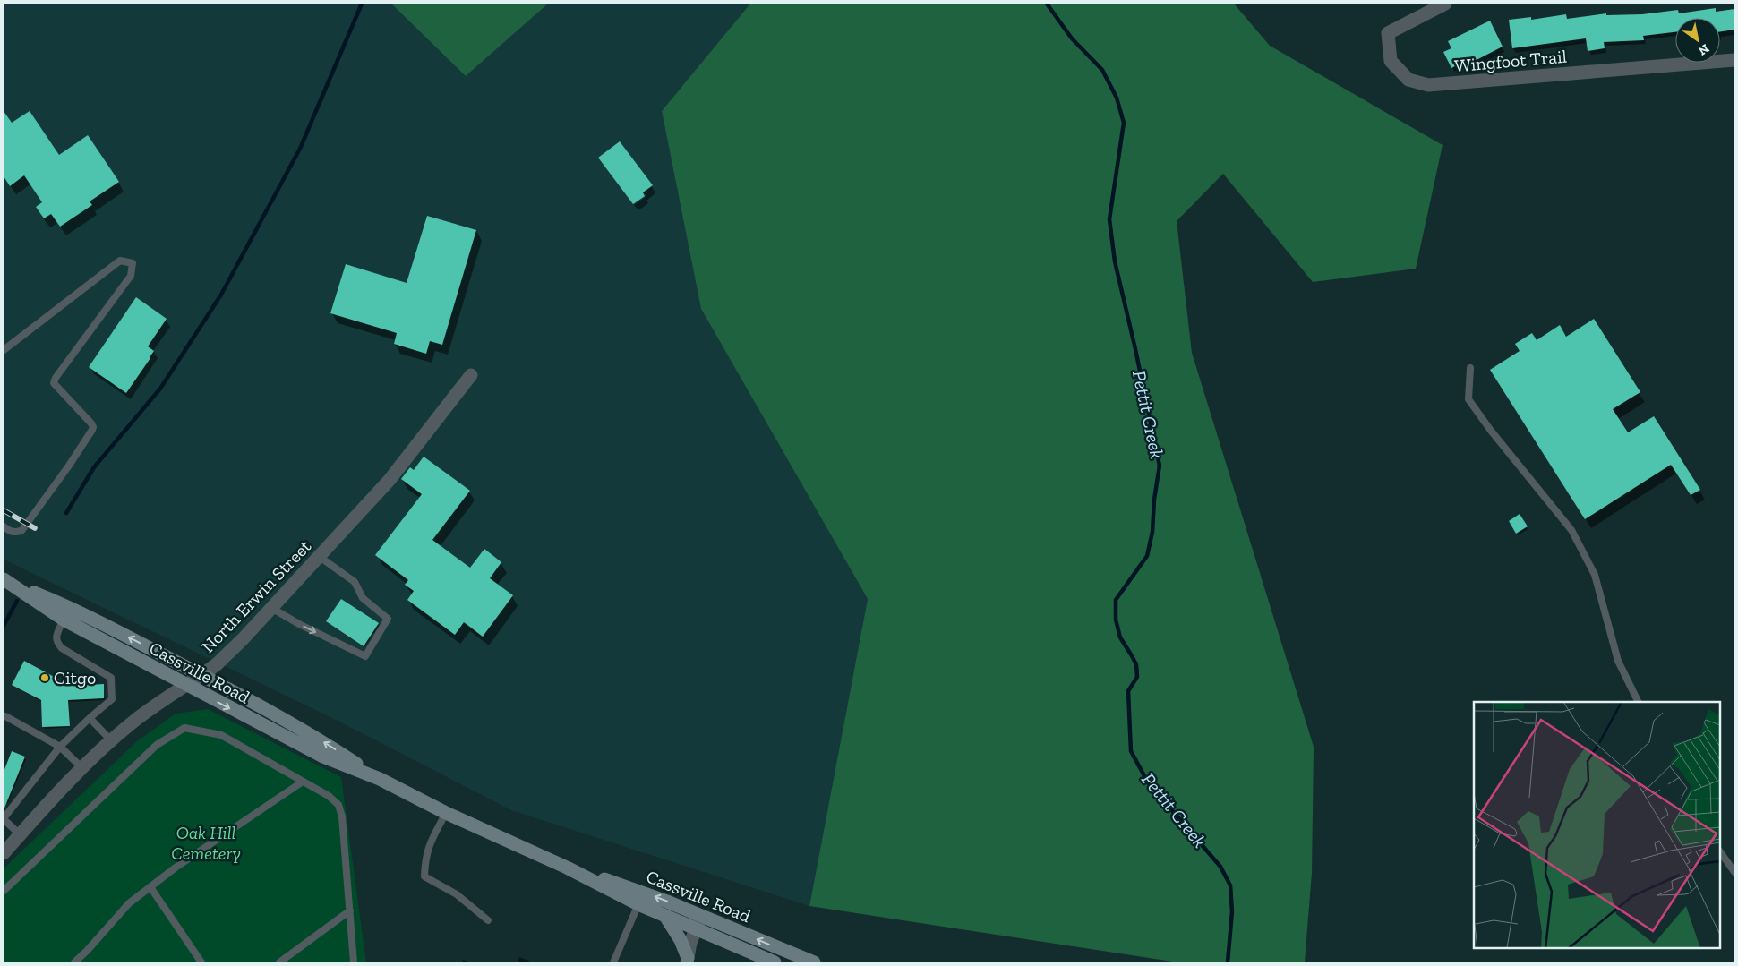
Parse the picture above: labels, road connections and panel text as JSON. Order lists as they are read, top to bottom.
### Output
{
  "streets": {
    "main road": ["Cassville Road"],
    "street": ["Wingfoot Trail", "North Erwin Street"]
  },
  "crossings": [
    ["North Erwin Street", "Cassville Road"]
  ],
  "water": ["Pettit Creek"],
  "parks": ["Oak Hill Cemetery"],
  "places": ["Citgo"],
  "north": "bottom right"
}
